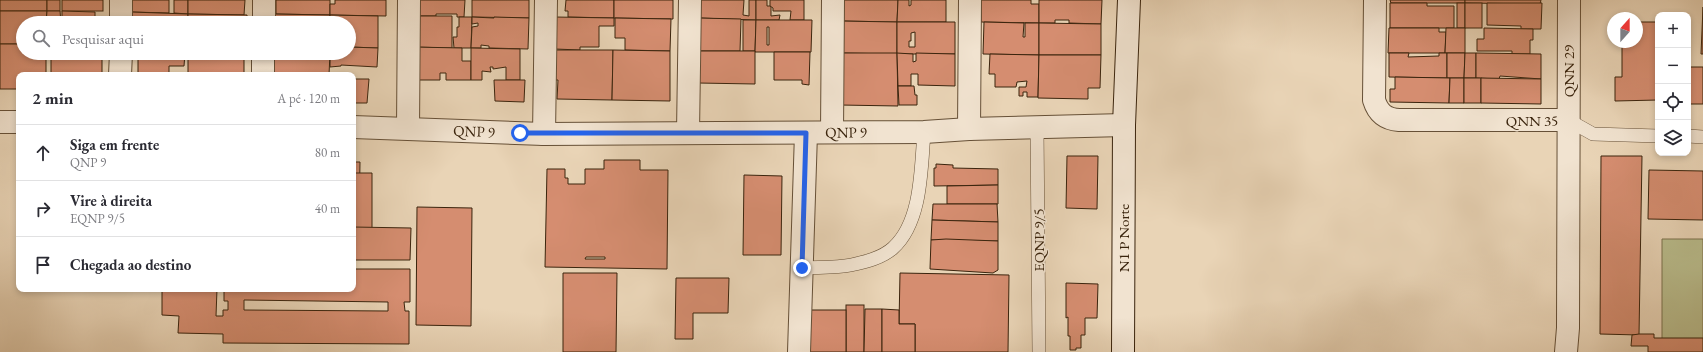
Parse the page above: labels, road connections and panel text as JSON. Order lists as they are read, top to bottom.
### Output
{
  "streets": {
    "street": [
      "QNN 29",
      "QNN 35",
      "QNP 9",
      "N1 P Norte"
    ],
    "lane": ["EQNP 9/5"]
  },
  "crossings": [
    ["QNN 29", "QNN 35"],
    ["QNP 9", "N1 P Norte"],
    ["QNP 9", "EQNP 9/5"]
  ],
  "north": "top",
  "page": {
    "map_buttons": ["+", "−"],
    "search": "Pesquisar aqui",
    "heading": ["2 min", "A pé · 120 m"],
    "list": [
      ["Siga em frente", "QNP 9", "80 m"],
      ["Vire à direita", "EQNP 9/5", "40 m"],
      "Chegada ao destino"
    ]
  }
}
